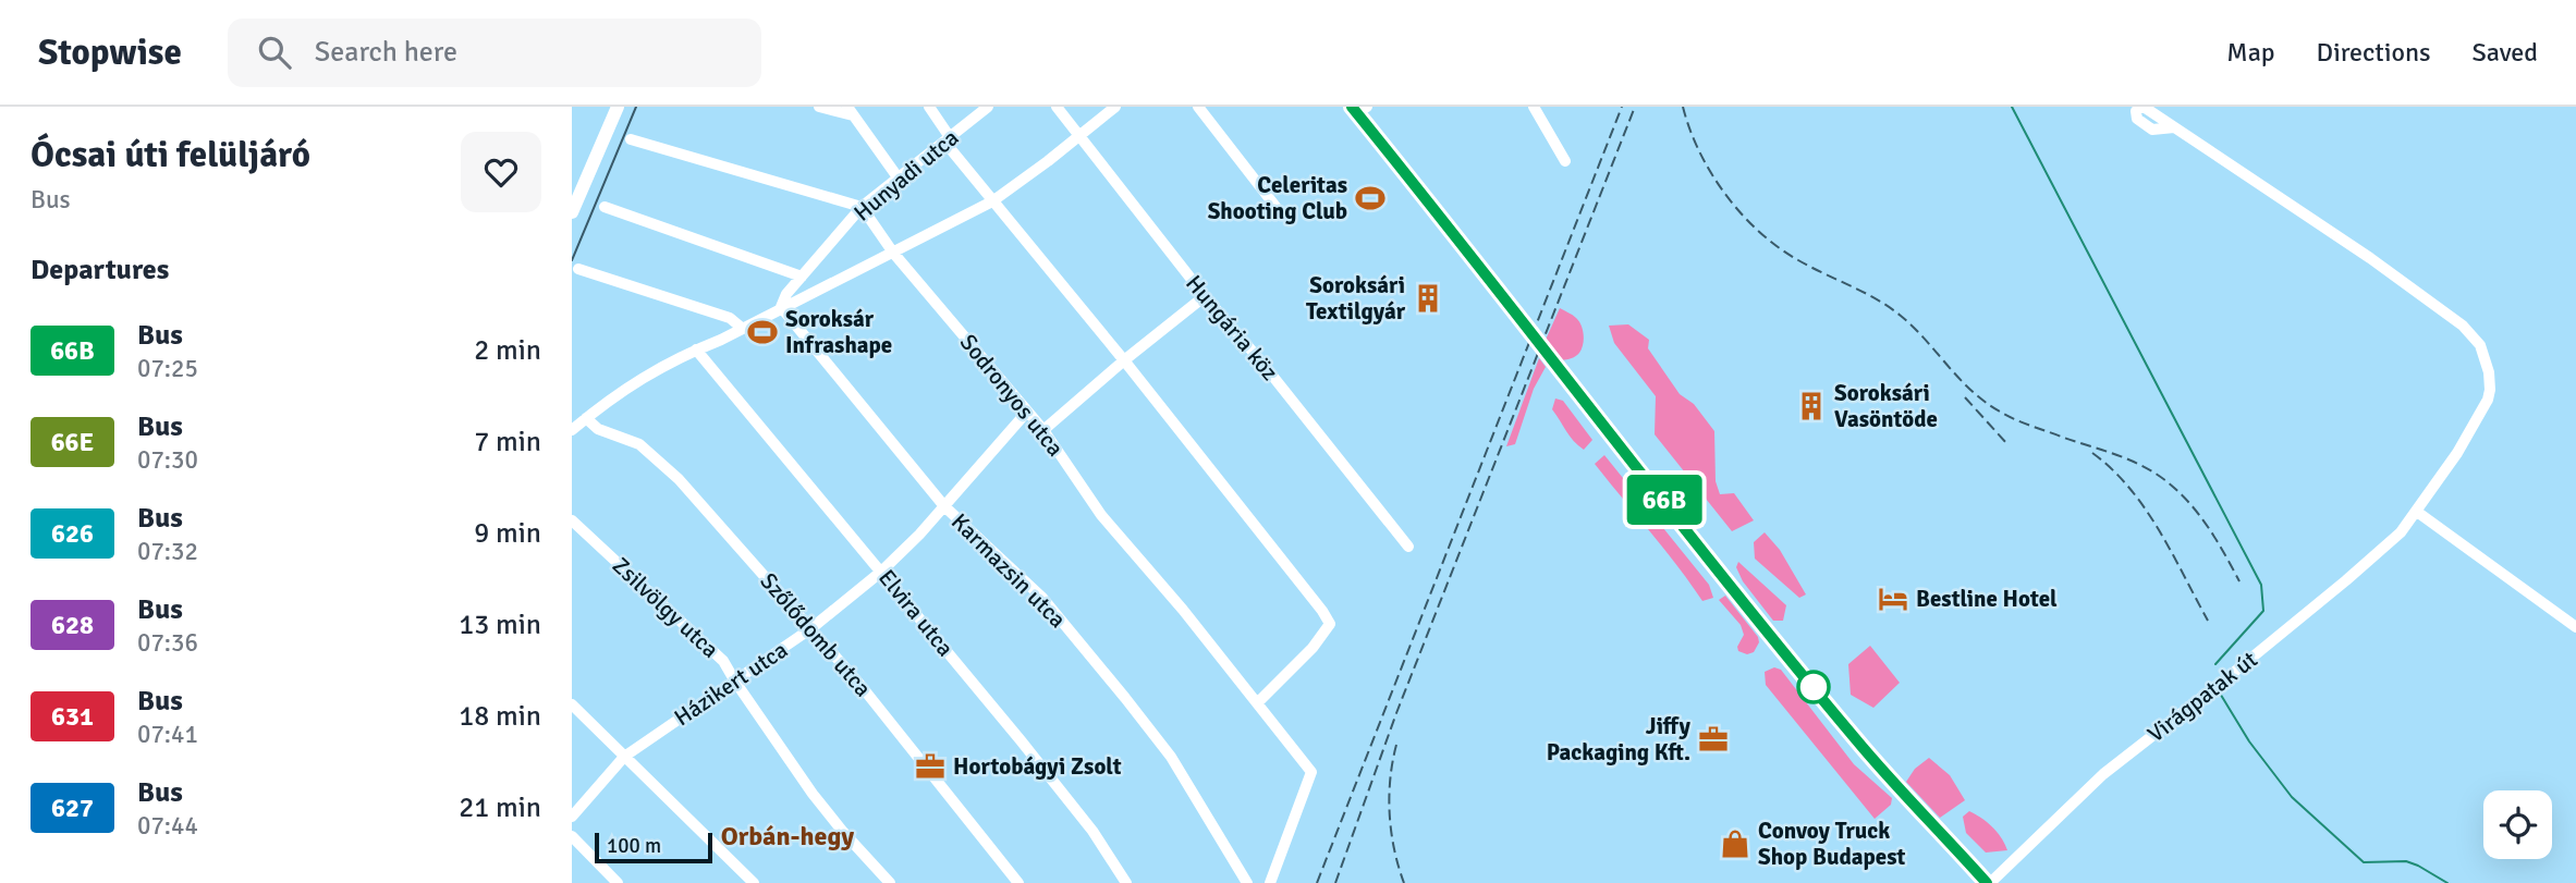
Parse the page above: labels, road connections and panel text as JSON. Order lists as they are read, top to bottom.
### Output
{
  "streets": {
    "street": [
      "Hunyadi utca",
      "Hungária köz",
      "Sodronyos utca",
      "Karmazsin utca",
      "Zsilvölgy utca",
      "Elvira utca",
      "Szőlődomb utca",
      "Házikert utca",
      "Virágpatak út"
    ]
  },
  "crossings": [
    ["Hunyadi utca", "Sodronyos utca"],
    ["Hunyadi utca", "Karmazsin utca"],
    ["Hunyadi utca", "Elvira utca"],
    ["Hunyadi utca", "Szőlődomb utca"],
    ["Sodronyos utca", "Házikert utca"],
    ["Karmazsin utca", "Házikert utca"],
    ["Zsilvölgy utca", "Házikert utca"],
    ["Elvira utca", "Házikert utca"],
    ["Szőlődomb utca", "Házikert utca"]
  ],
  "districts": ["Orbán-hegy"],
  "places": {
    "sports": ["Celeritas Shooting Club", "Soroksár Infrashape"],
    "building": ["Soroksári Textilgyár", "Soroksári Vasöntöde"],
    "hotel": ["Bestline Hotel"],
    "office": ["Jiffy Packaging Kft.", "Hortobágyi Zsolt"],
    "shop": ["Convoy Truck Shop Budapest"]
  },
  "lines": ["bus line 66B"],
  "scale_bar": "100 m",
  "page": {
    "header": "Stopwise",
    "search": "Search here",
    "nav": ["Map", "Directions", "Saved"],
    "heading": [
      ["Ócsai úti felüljáró", "Bus"],
      "Departures"
    ],
    "on_map": "66B",
    "list": [
      {
        "mark": "66B",
        "name": "Bus",
        "note": "07:25",
        "value": "2 min"
      },
      {
        "mark": "66E",
        "name": "Bus",
        "note": "07:30",
        "value": "7 min"
      },
      {
        "mark": "626",
        "name": "Bus",
        "note": "07:32",
        "value": "9 min"
      },
      {
        "mark": "628",
        "name": "Bus",
        "note": "07:36",
        "value": "13 min"
      },
      {
        "mark": "631",
        "name": "Bus",
        "note": "07:41",
        "value": "18 min"
      },
      {
        "mark": "627",
        "name": "Bus",
        "note": "07:44",
        "value": "21 min"
      }
    ],
    "scale": "100 m"
  }
}
